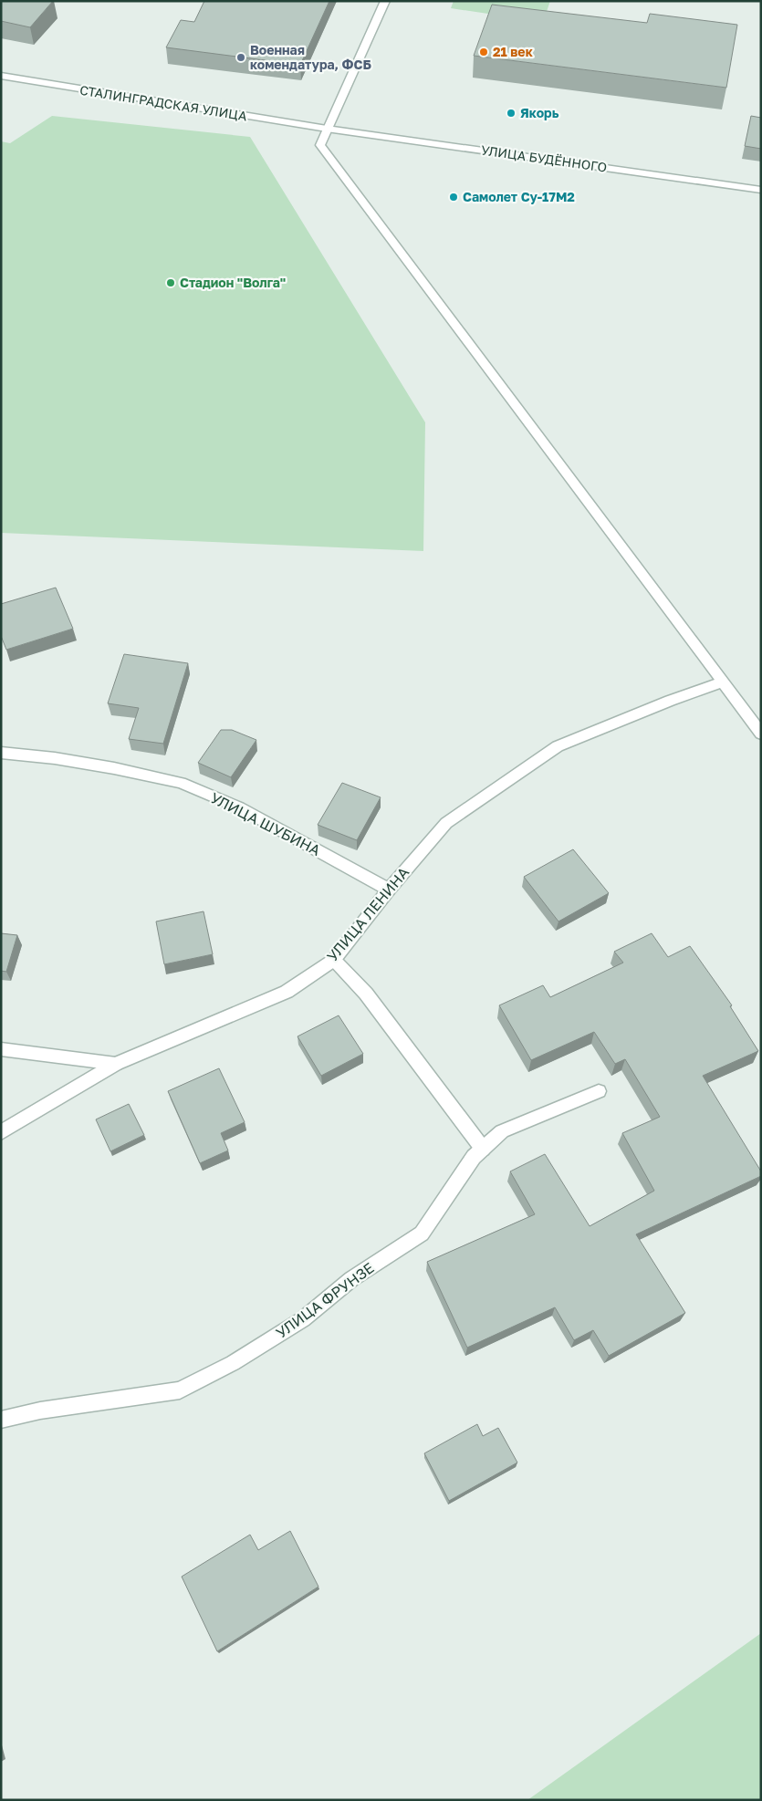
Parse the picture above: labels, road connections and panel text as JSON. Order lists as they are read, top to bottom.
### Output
{
  "streets": {
    "street": [
      "СТАЛИНГРАДСКАЯ УЛИЦА",
      "УЛИЦА БУДЁННОГО",
      "УЛИЦА ШУБИНА",
      "УЛИЦА ЛЕНИНА",
      "УЛИЦА ФРУНЗЕ"
    ]
  },
  "crossings": [
    ["СТАЛИНГРАДСКАЯ УЛИЦА", "УЛИЦА БУДЁННОГО"],
    ["УЛИЦА ШУБИНА", "УЛИЦА ЛЕНИНА"]
  ],
  "places": [
    "21 век",
    "Военная комендатура, ФСБ",
    "Якорь",
    "Самолет Су-17М2",
    "Стадион \"Волга\""
  ]
}
